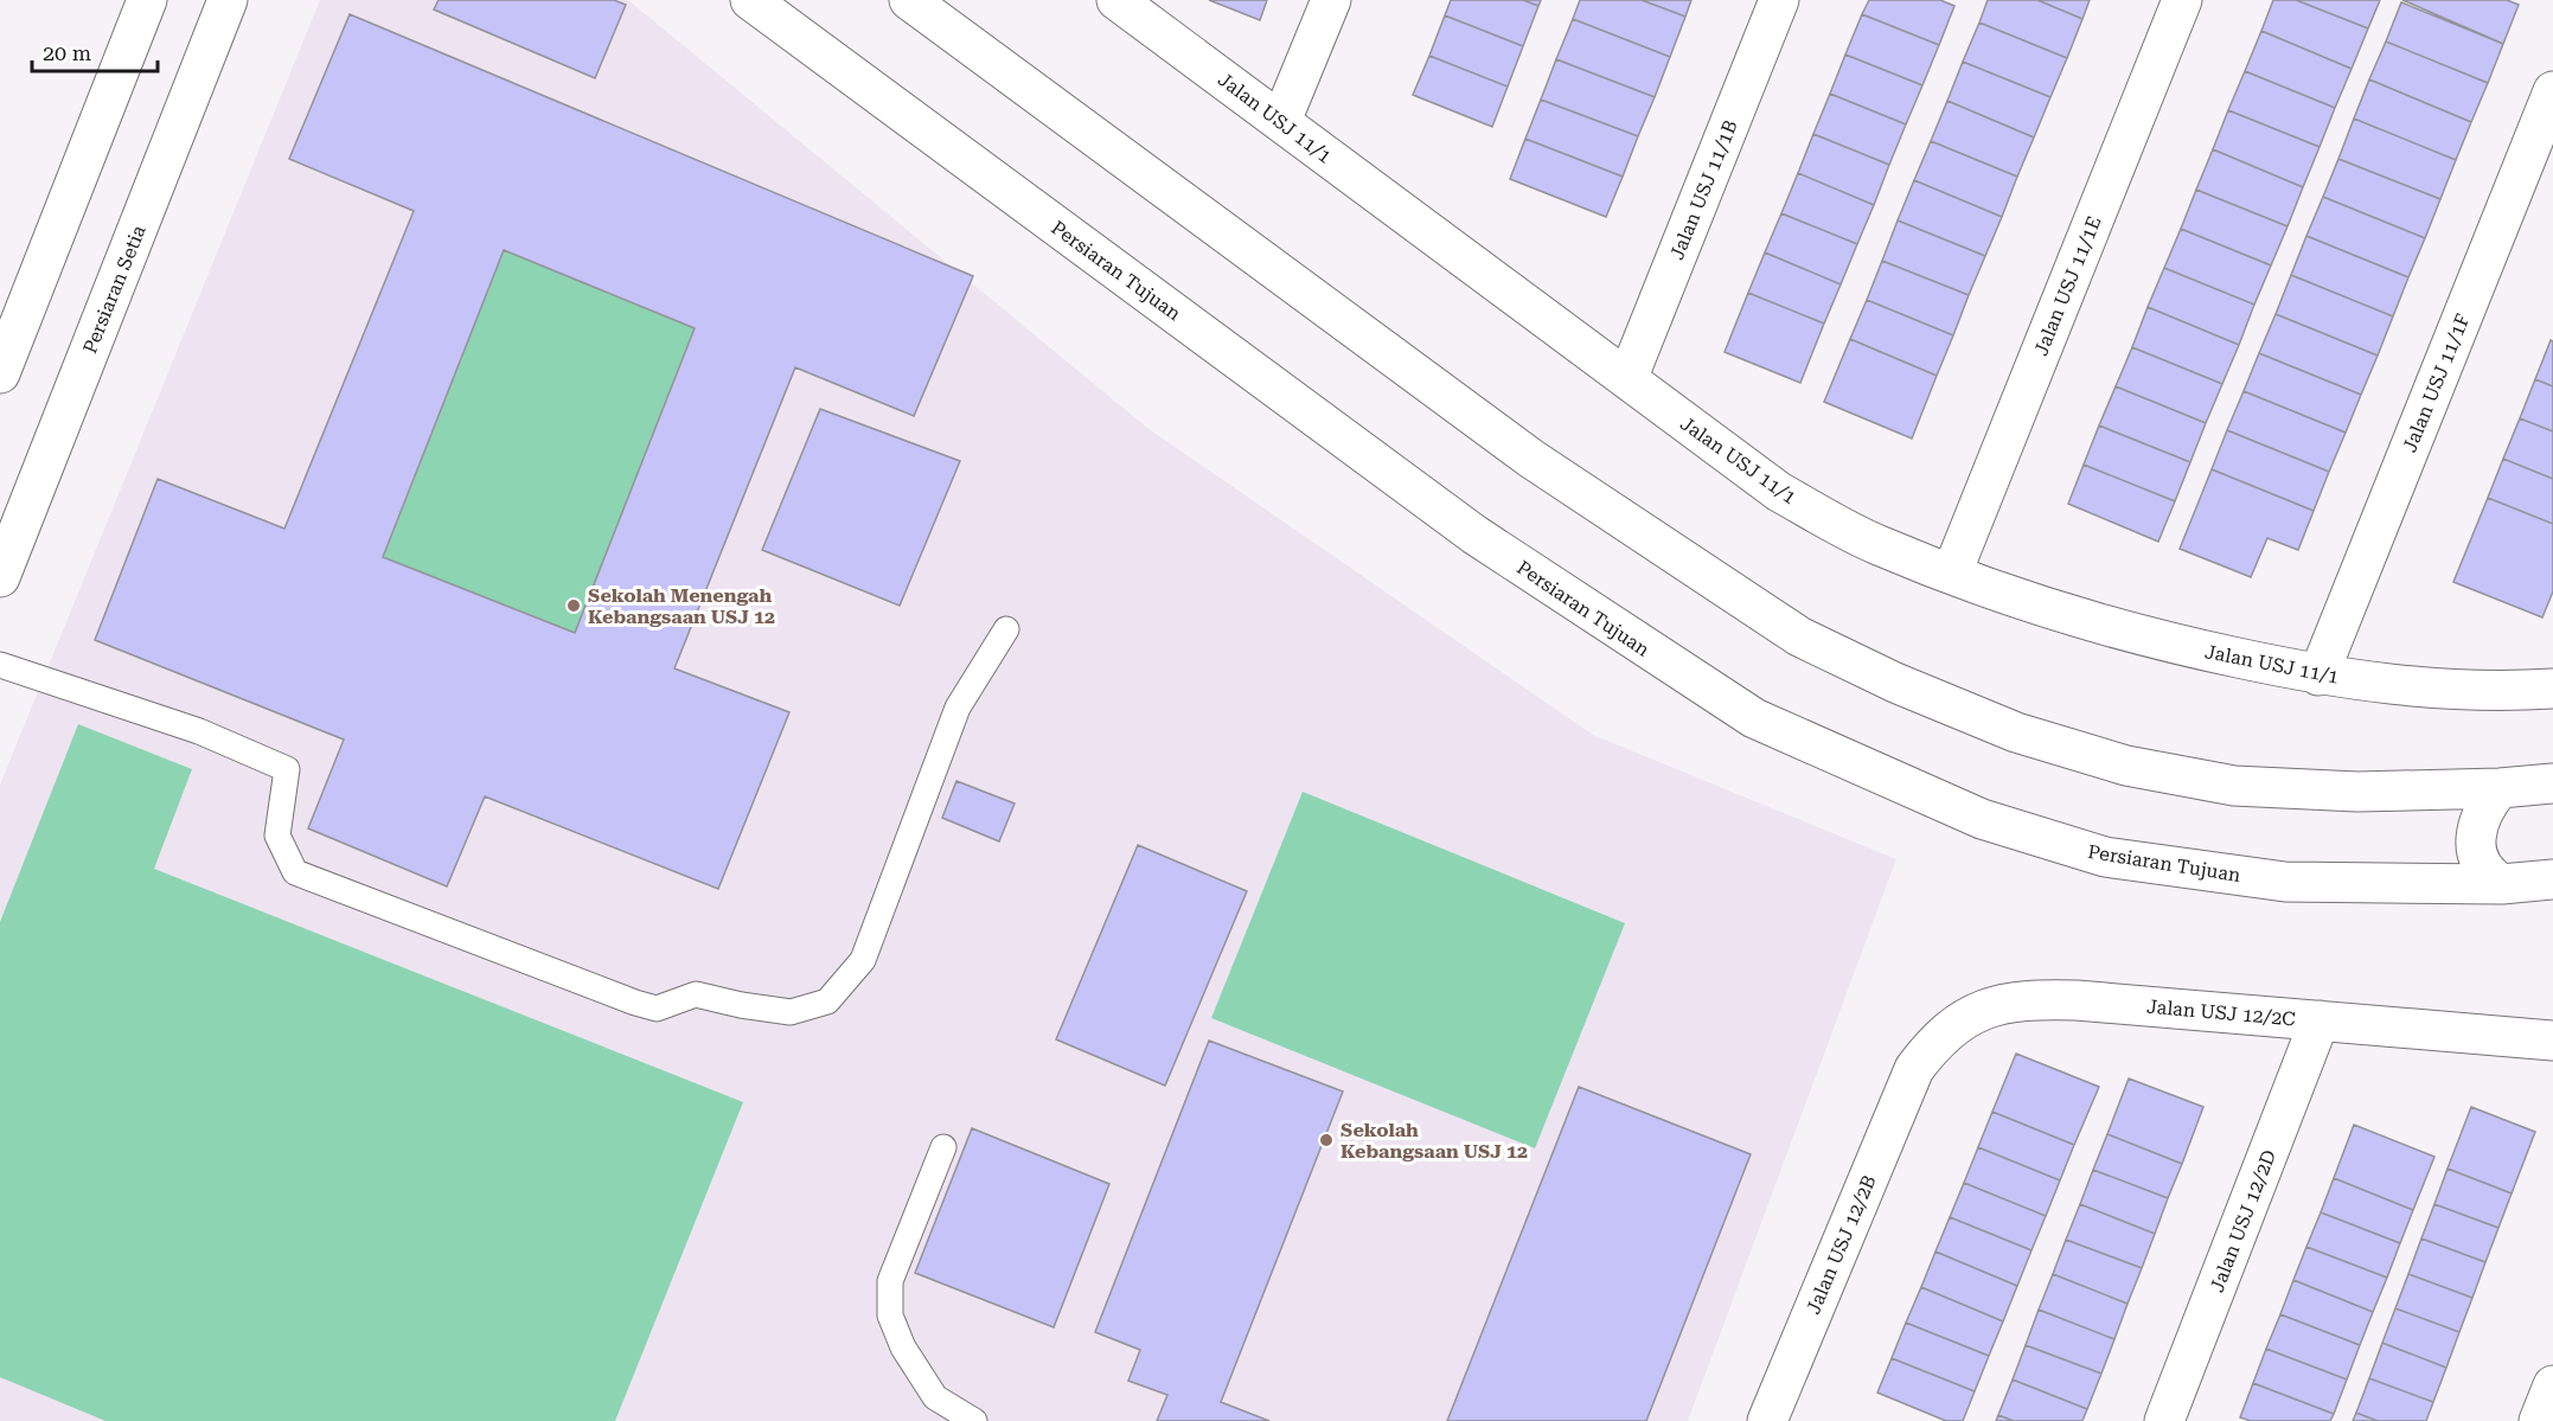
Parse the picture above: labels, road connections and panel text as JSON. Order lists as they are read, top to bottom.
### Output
{
  "streets": {
    "main road": [
      "Jalan USJ 11/1",
      "Jalan USJ 11/1B",
      "Persiaran Tujuan",
      "Jalan USJ 11/1E",
      "Persiaran Setia",
      "Jalan USJ 11/1F",
      "Jalan USJ 12/2C",
      "Jalan USJ 12/2D",
      "Jalan USJ 12/2B"
    ]
  },
  "crossings": [
    ["Jalan USJ 11/1", "Jalan USJ 11/1B"],
    ["Jalan USJ 11/1", "Jalan USJ 11/1E"],
    ["Jalan USJ 11/1", "Jalan USJ 11/1F"],
    ["Jalan USJ 12/2C", "Jalan USJ 12/2D"],
    ["Jalan USJ 12/2C", "Jalan USJ 12/2B"]
  ],
  "places": ["Sekolah Menengah Kebangsaan USJ 12", "Sekolah Kebangsaan USJ 12"],
  "scale_bar": "20 m"
}
